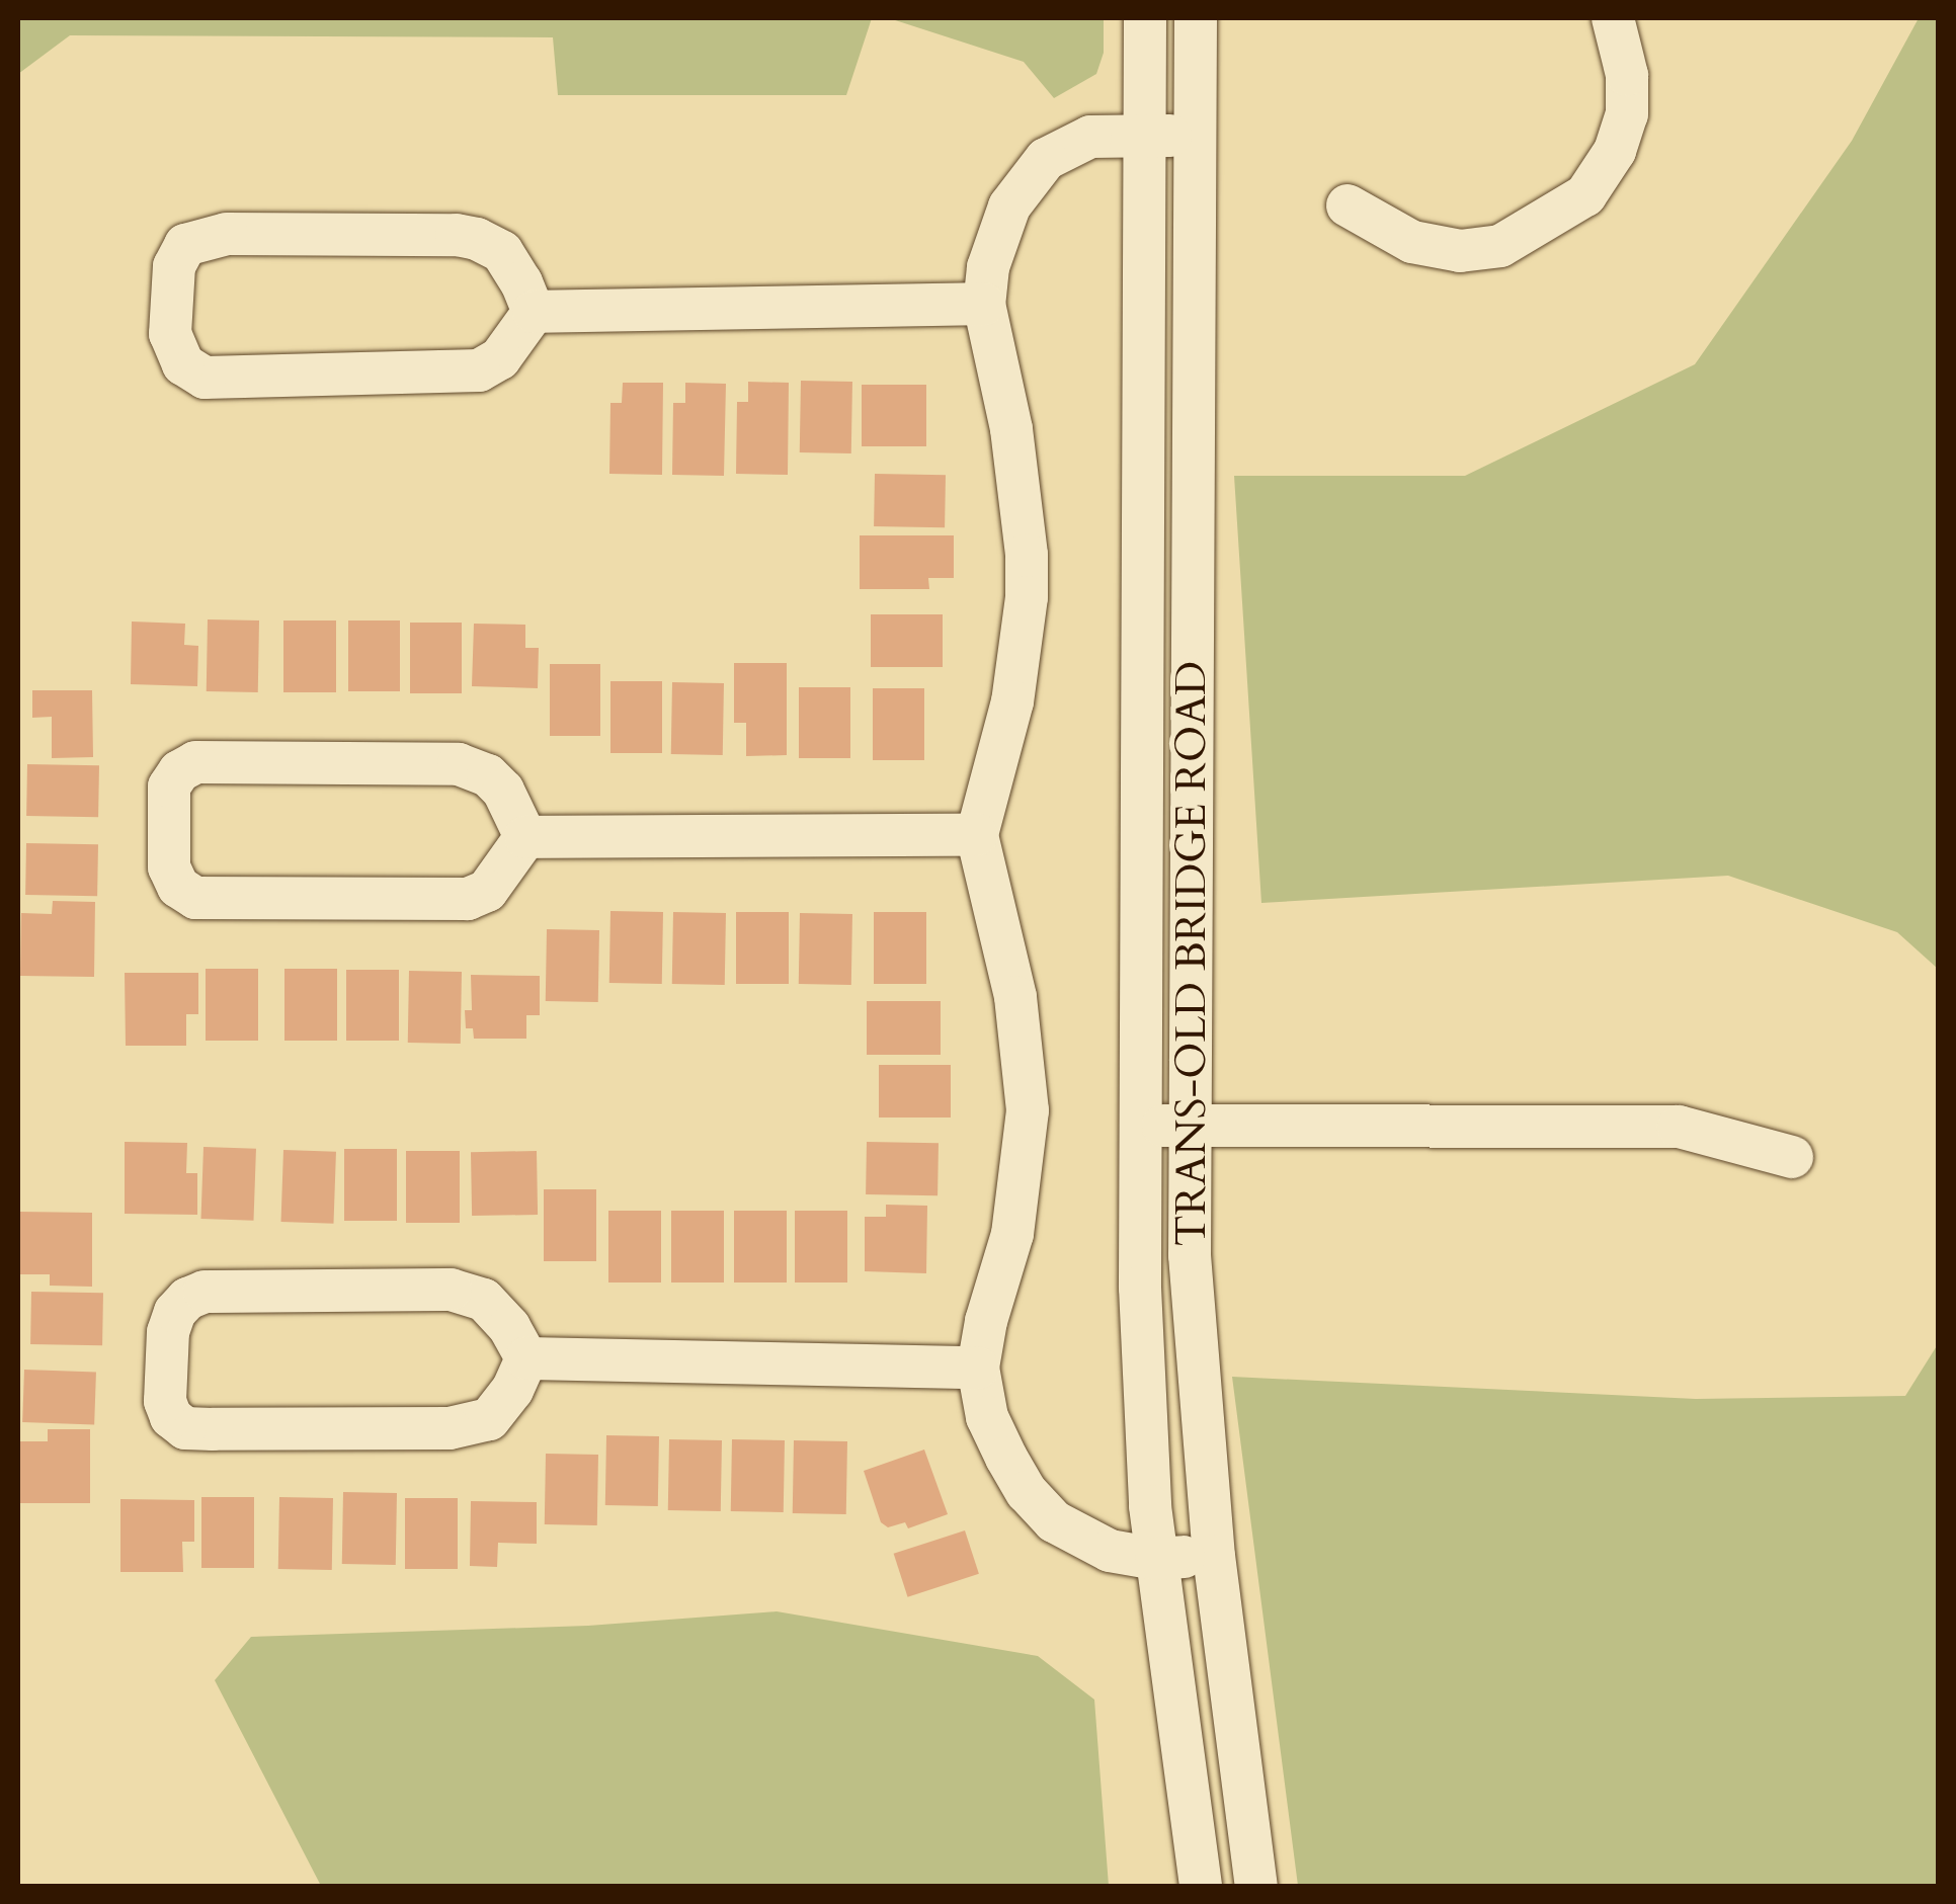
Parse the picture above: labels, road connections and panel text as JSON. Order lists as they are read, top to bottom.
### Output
{
  "streets": {
    "street": ["TRANS-OLD BRIDGE ROAD"]
  }
}
